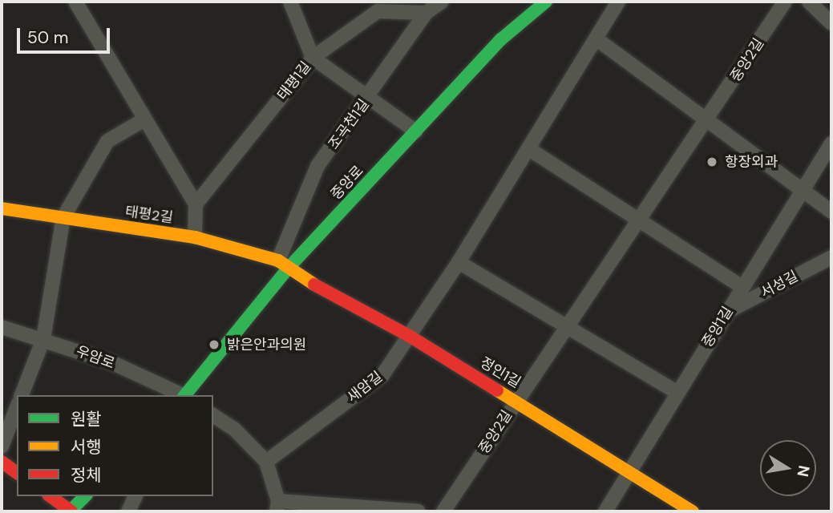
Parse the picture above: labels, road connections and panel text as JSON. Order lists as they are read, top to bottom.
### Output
{
  "streets": {
    "street": [
      "중앙2길",
      "태평1길",
      "조곡천1길",
      "중앙로",
      "태평2길",
      "서성길",
      "중앙1길",
      "우암로",
      "정인1길",
      "새암길"
    ]
  },
  "crossings": [
    ["중앙2길", "정인1길"],
    ["태평1길", "조곡천1길"],
    ["조곡천1길", "중앙로"],
    ["조곡천1길", "태평2길"],
    ["조곡천1길", "정인1길"],
    ["중앙로", "태평2길"],
    ["중앙로", "정인1길"],
    ["태평2길", "정인1길"],
    ["서성길", "중앙1길"],
    ["중앙1길", "정인1길"],
    ["정인1길", "새암길"]
  ],
  "places": ["항장외과", "밝은안과의원"],
  "legend": ["원활", "서행", "정체"],
  "scale_bar": "50 m",
  "north": "right"
}
